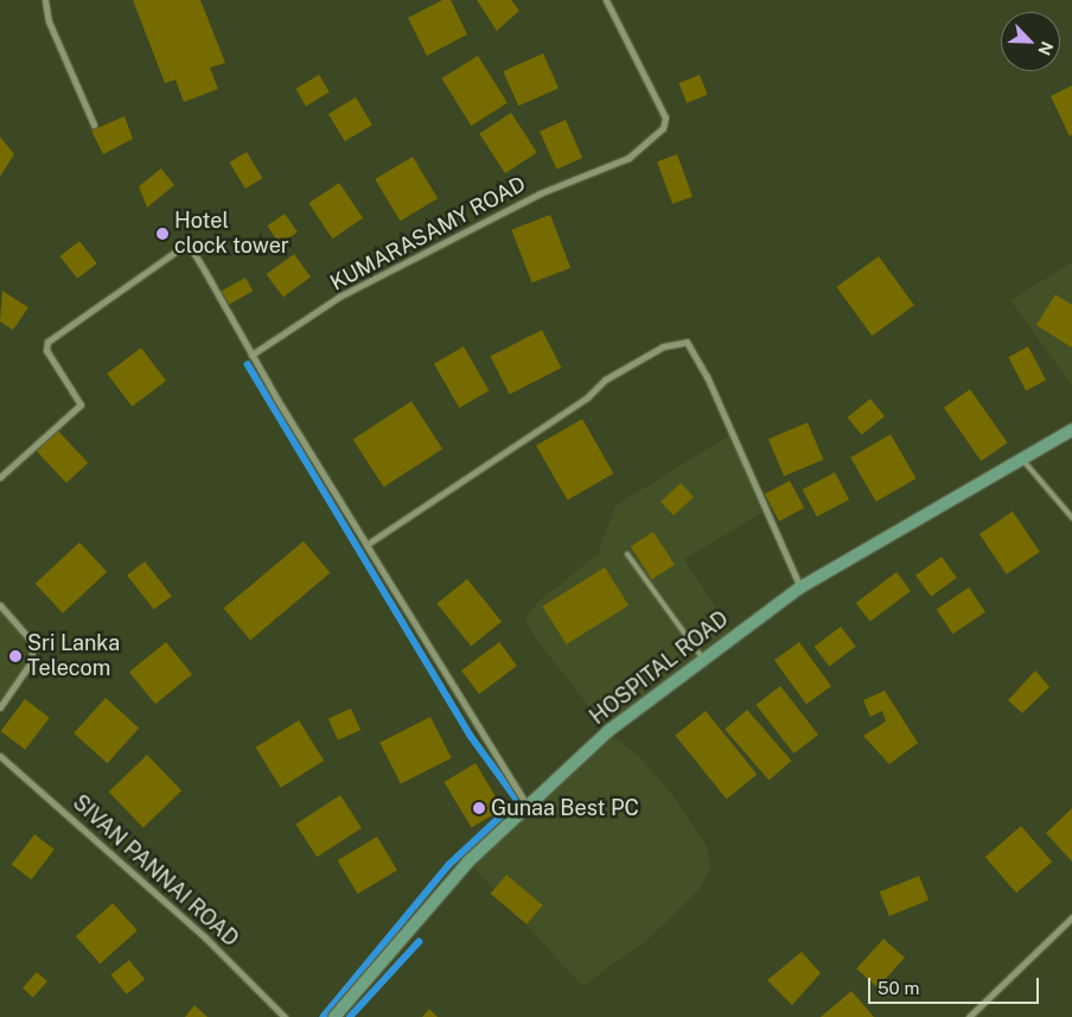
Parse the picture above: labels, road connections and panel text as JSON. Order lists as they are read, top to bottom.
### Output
{
  "streets": {
    "street": ["KUMARASAMY ROAD", "HOSPITAL ROAD", "SIVAN PANNAI ROAD"]
  },
  "places": ["Hotel clock tower", "Sri Lanka Telecom", "Gunaa Best PC"],
  "scale_bar": "50 m",
  "north": "bottom right"
}
